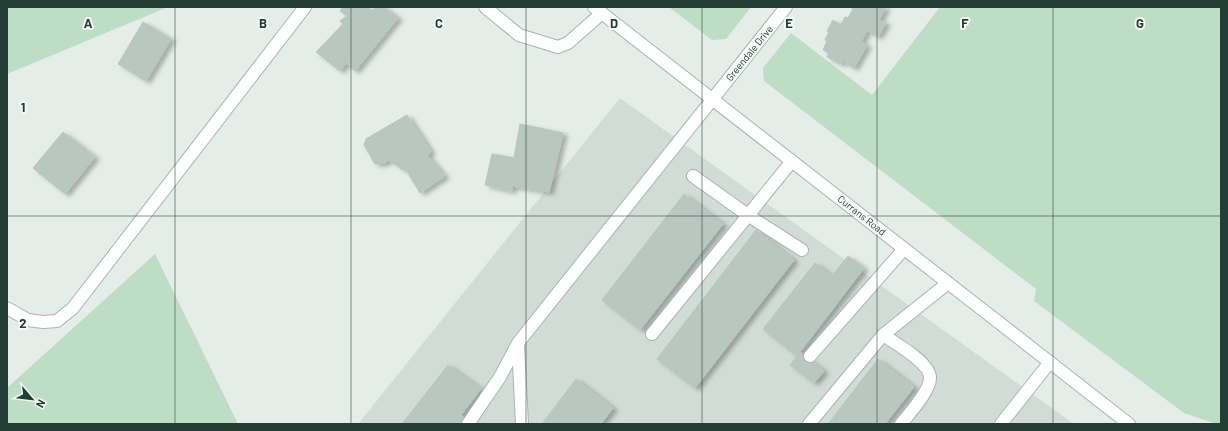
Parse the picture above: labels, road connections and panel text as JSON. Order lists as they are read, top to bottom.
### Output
{
  "streets": {
    "street": ["Greendale Drive", "Currans Road"]
  },
  "crossings": [
    ["Greendale Drive", "Currans Road"]
  ],
  "north": "bottom right",
  "grid": {
    "columns": [
      "A",
      "B",
      "C",
      "D",
      "E",
      "F",
      "G"
    ],
    "rows": ["1", "2"]
  }
}
